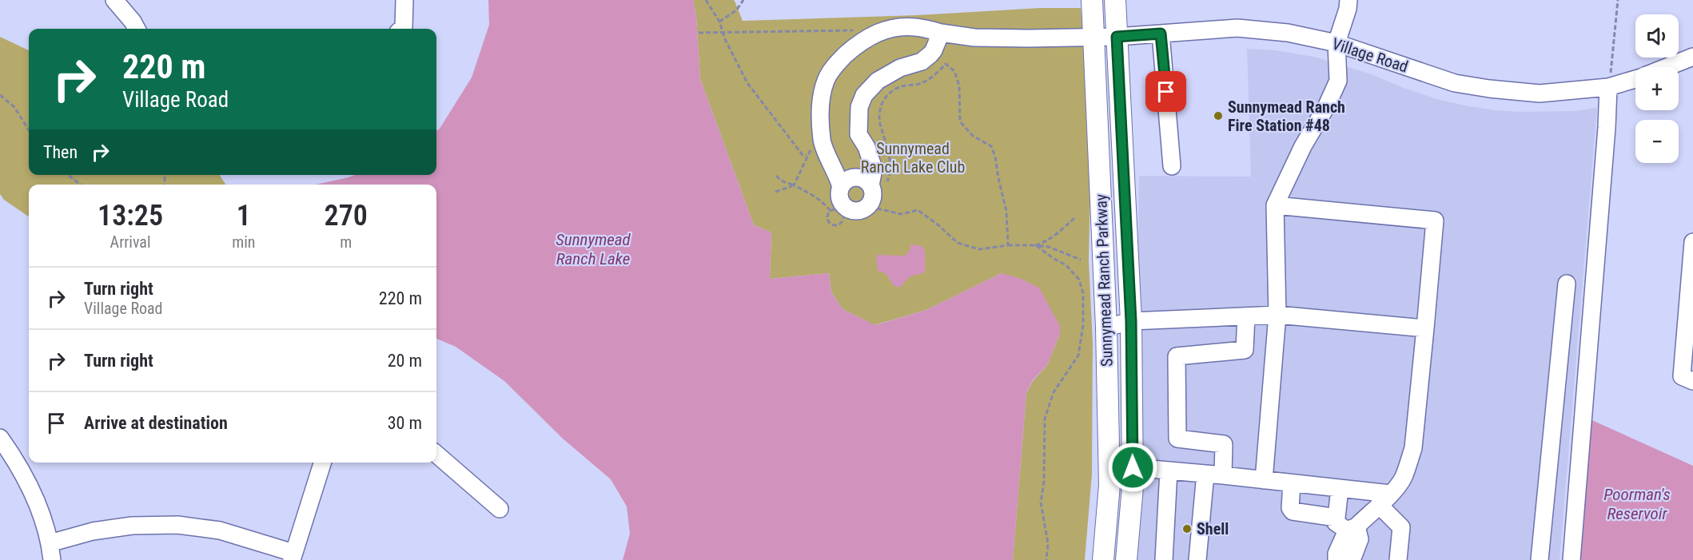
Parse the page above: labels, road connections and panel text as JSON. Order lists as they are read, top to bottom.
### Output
{
  "streets": {
    "main road": ["Sunnymead Ranch Parkway"],
    "street": ["Village Road"]
  },
  "crossings": [
    ["Village Road", "Sunnymead Ranch Parkway"]
  ],
  "water": ["Sunnymead Ranch Lake", "Poorman's Reservoir"],
  "parks": ["Sunnymead Ranch Lake Club"],
  "places": ["Sunnymead Ranch Fire Station #48", "Shell"],
  "page": {
    "map_buttons": ["+", "−"],
    "turn": ["220 m", "Village Road"],
    "then": "Then",
    "eta": [
      "13:25",
      "Arrival",
      "1",
      "min",
      "270",
      "m"
    ],
    "list": [
      {
        "name": "Turn right",
        "note": "Village Road",
        "value": "220 m"
      },
      {
        "name": "Turn right",
        "value": "20 m"
      },
      {
        "name": "Arrive at destination",
        "value": "30 m"
      }
    ]
  }
}
